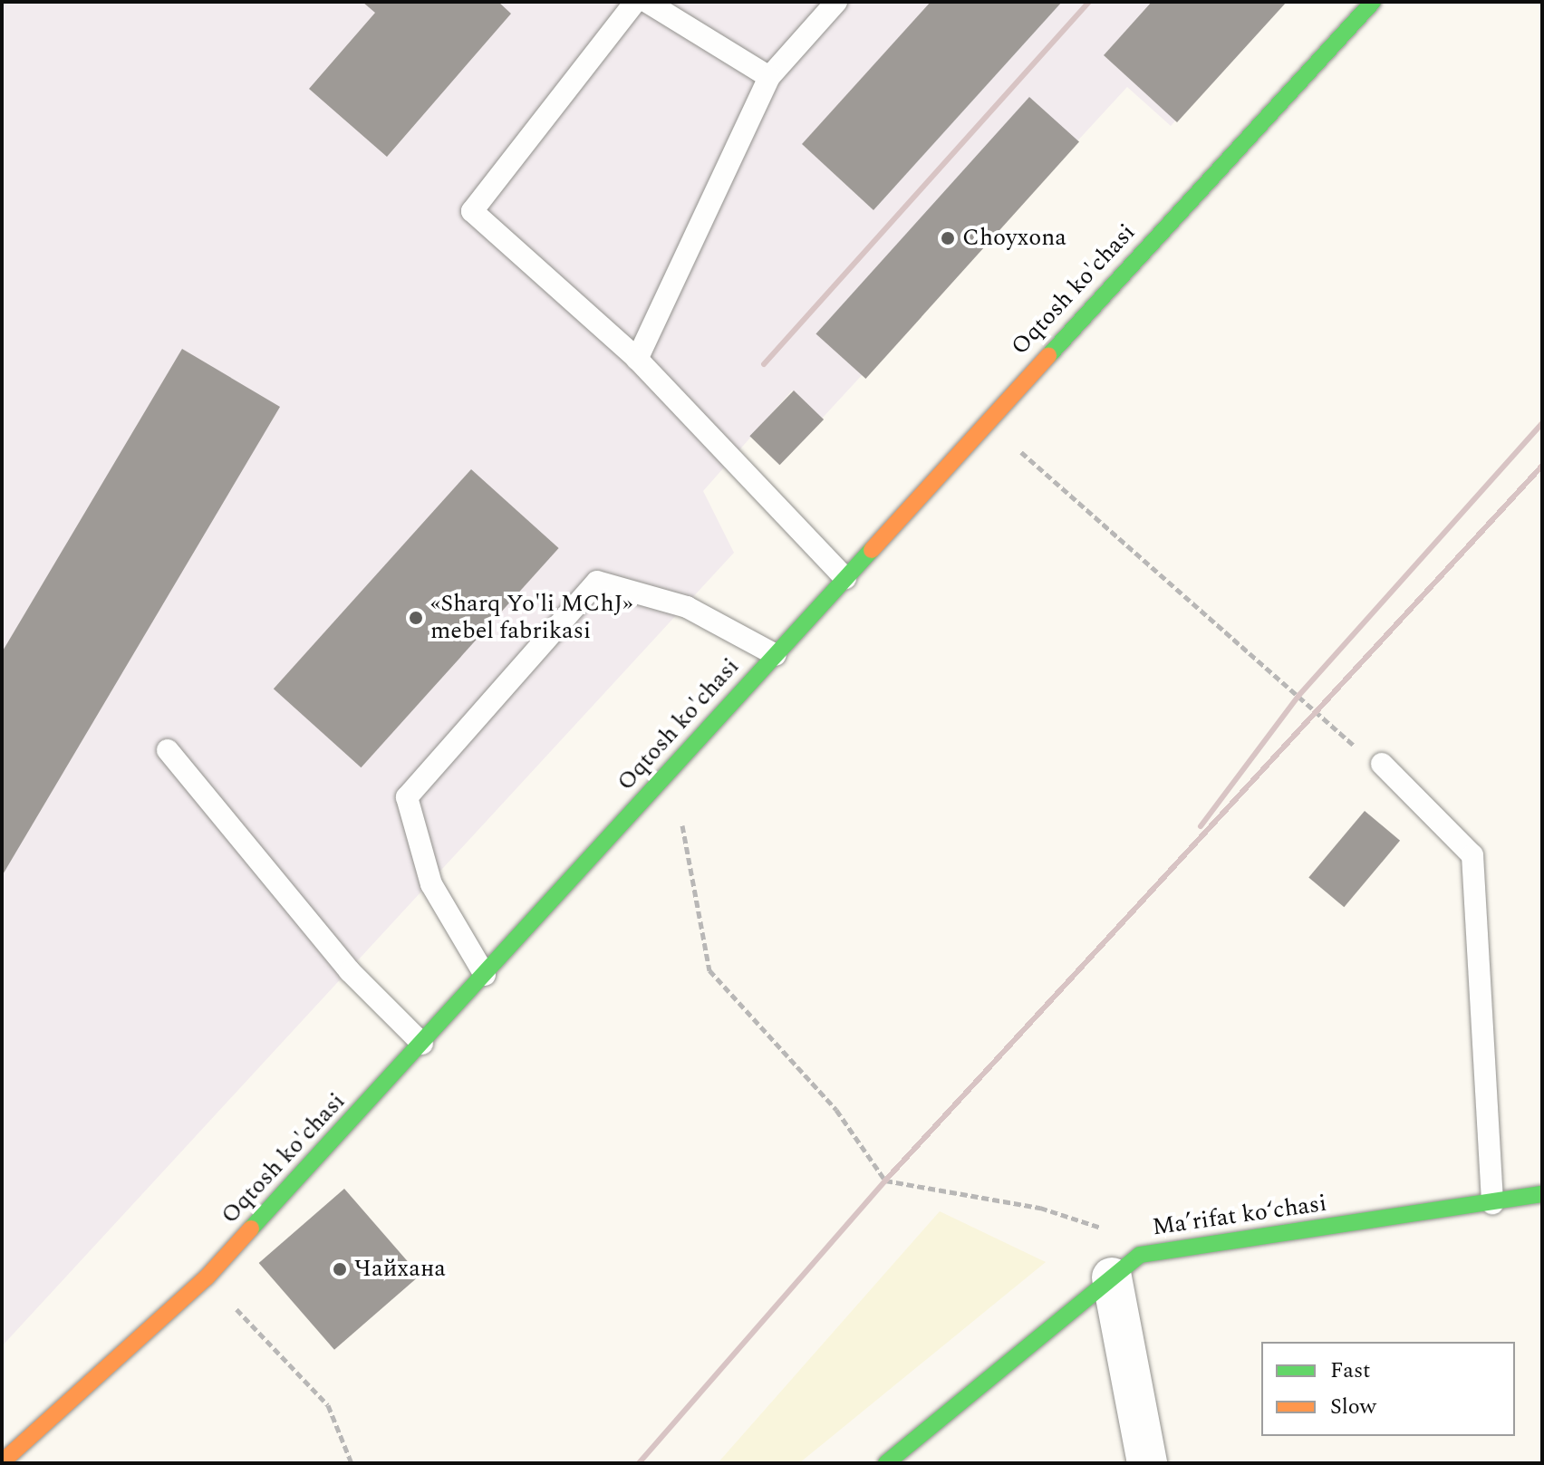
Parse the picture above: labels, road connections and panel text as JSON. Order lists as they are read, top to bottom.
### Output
{
  "streets": {
    "main road": ["Oqtosh ko'chasi", "Maʼrifat koʻchasi"]
  },
  "places": ["Choyxona", "«Sharq Yo'li MChJ» mebel fabrikasi", "Чайхана"],
  "legend": ["Fast", "Slow"]
}
